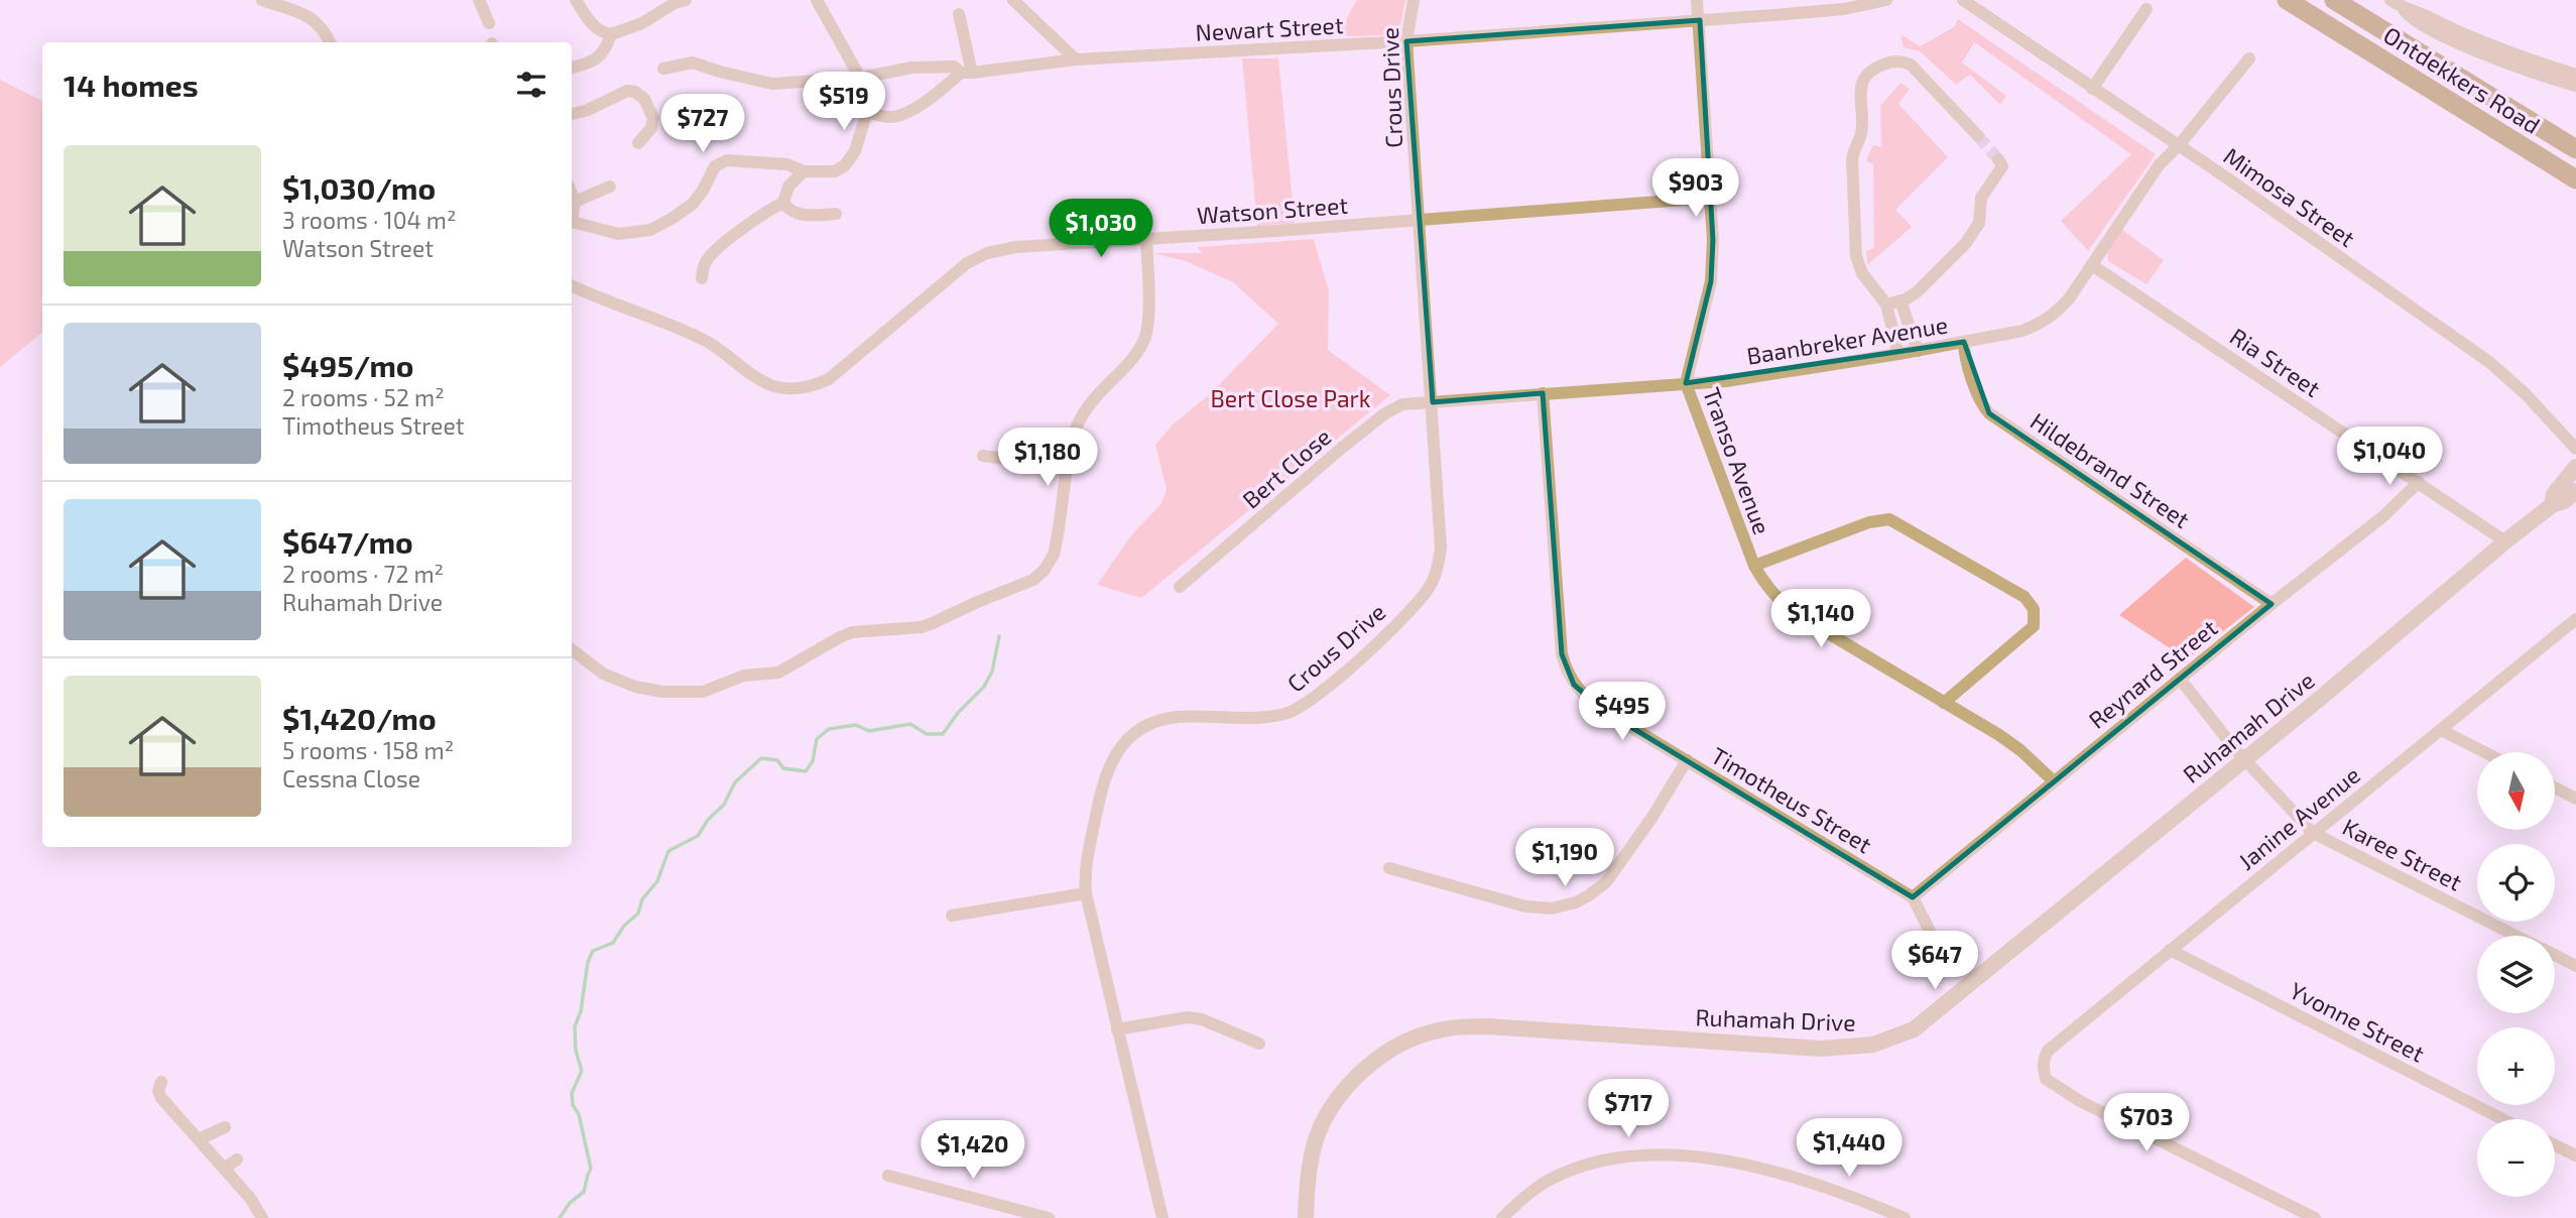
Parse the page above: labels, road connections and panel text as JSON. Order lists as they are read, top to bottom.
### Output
{
  "streets": {
    "main road": ["Ontdekkers Road"],
    "street": [
      "Newart Street",
      "Crous Drive",
      "Mimosa Street",
      "Watson Street",
      "Baanbreker Avenue",
      "Ria Street",
      "Transo Avenue",
      "Bert Close",
      "Hildebrand Street",
      "Reynard Street",
      "Ruhamah Drive",
      "Timotheus Street",
      "Janine Avenue",
      "Karee Street",
      "Yvonne Street"
    ]
  },
  "crossings": [
    ["Newart Street", "Crous Drive"],
    ["Newart Street", "Transo Avenue"],
    ["Crous Drive", "Watson Street"],
    ["Crous Drive", "Baanbreker Avenue"],
    ["Crous Drive", "Bert Close"],
    ["Mimosa Street", "Baanbreker Avenue"],
    ["Watson Street", "Transo Avenue"],
    ["Baanbreker Avenue", "Ria Street"],
    ["Baanbreker Avenue", "Transo Avenue"],
    ["Baanbreker Avenue", "Bert Close"],
    ["Baanbreker Avenue", "Hildebrand Street"],
    ["Baanbreker Avenue", "Timotheus Street"],
    ["Ria Street", "Reynard Street"],
    ["Ria Street", "Ruhamah Drive"],
    ["Transo Avenue", "Reynard Street"],
    ["Hildebrand Street", "Reynard Street"],
    ["Reynard Street", "Timotheus Street"],
    ["Reynard Street", "Karee Street"],
    ["Ruhamah Drive", "Karee Street"],
    ["Janine Avenue", "Karee Street"],
    ["Janine Avenue", "Yvonne Street"]
  ],
  "parks": ["Bert Close Park"],
  "north": "bottom",
  "page": {
    "heading": "14 homes",
    "price": [
      "$519",
      "$727",
      "$903",
      "$1,030",
      "$1,040",
      "$1,180",
      "$1,140",
      "$495",
      "$1,190",
      "$647",
      "$717",
      "$703",
      "$1,440",
      "$1,420"
    ],
    "list": [
      {
        "name": "$1,030/mo",
        "note": "3 rooms · 104 m² · Watson Street"
      },
      {
        "name": "$495/mo",
        "note": "2 rooms · 52 m² · Timotheus Street"
      },
      {
        "name": "$647/mo",
        "note": "2 rooms · 72 m² · Ruhamah Drive"
      },
      {
        "name": "$1,420/mo",
        "note": "5 rooms · 158 m² · Cessna Close"
      }
    ],
    "map_buttons": ["+", "−"]
  }
}
